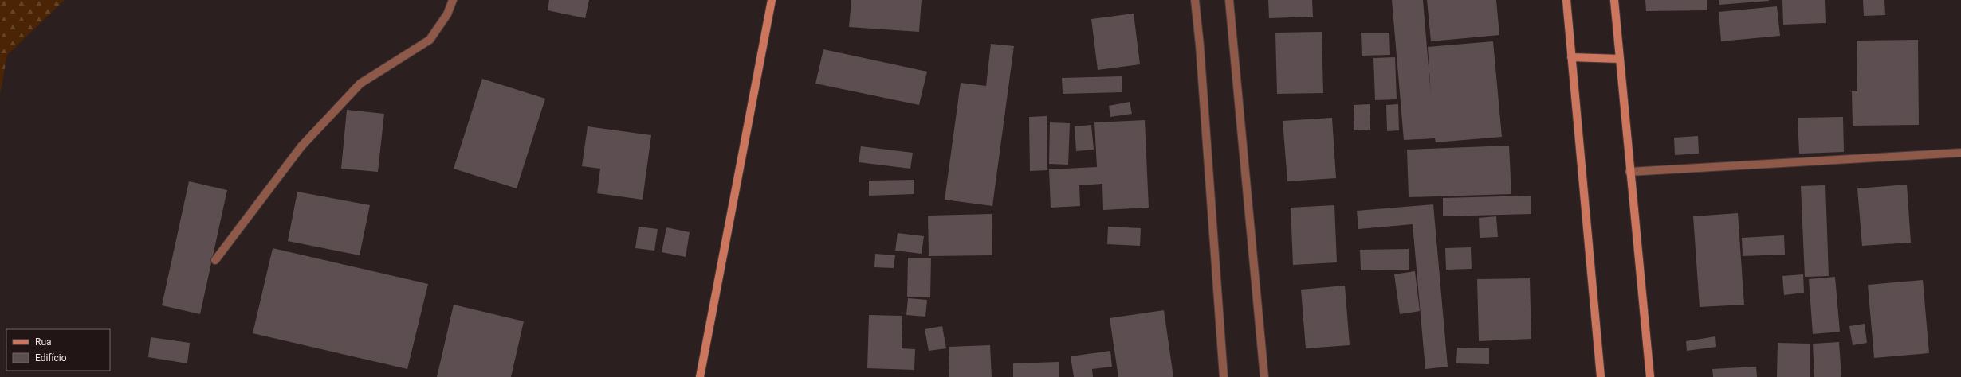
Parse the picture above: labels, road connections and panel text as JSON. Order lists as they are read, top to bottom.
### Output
{
  "legend": ["Rua", "Edifício"]
}
